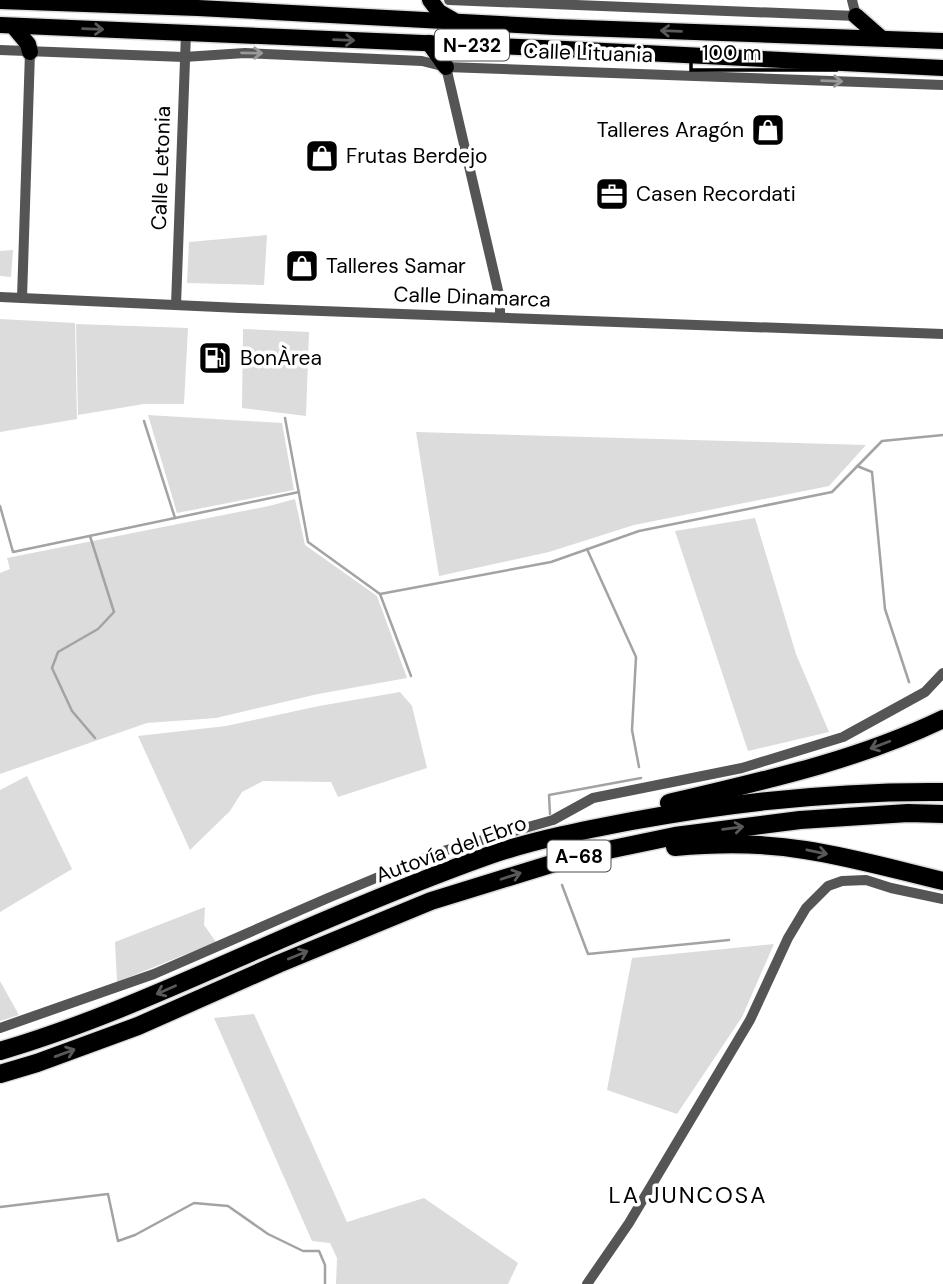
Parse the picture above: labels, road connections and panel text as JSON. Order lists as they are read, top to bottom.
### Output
{
  "streets": {
    "highway": ["N-232", "Autovía del Ebro", "A-68"],
    "street": ["Calle Lituania", "Calle Letonia", "Calle Dinamarca"]
  },
  "crossings": [
    ["N-232", "Calle Letonia"],
    ["Calle Lituania", "Calle Letonia"],
    ["Calle Letonia", "Calle Dinamarca"]
  ],
  "districts": ["LA JUNCOSA"],
  "places": {
    "shop": ["Talleres Aragón", "Frutas Berdejo", "Talleres Samar"],
    "office": ["Casen Recordati"],
    "fuel station": ["BonÀrea"]
  },
  "scale_bar": "100 m"
}
